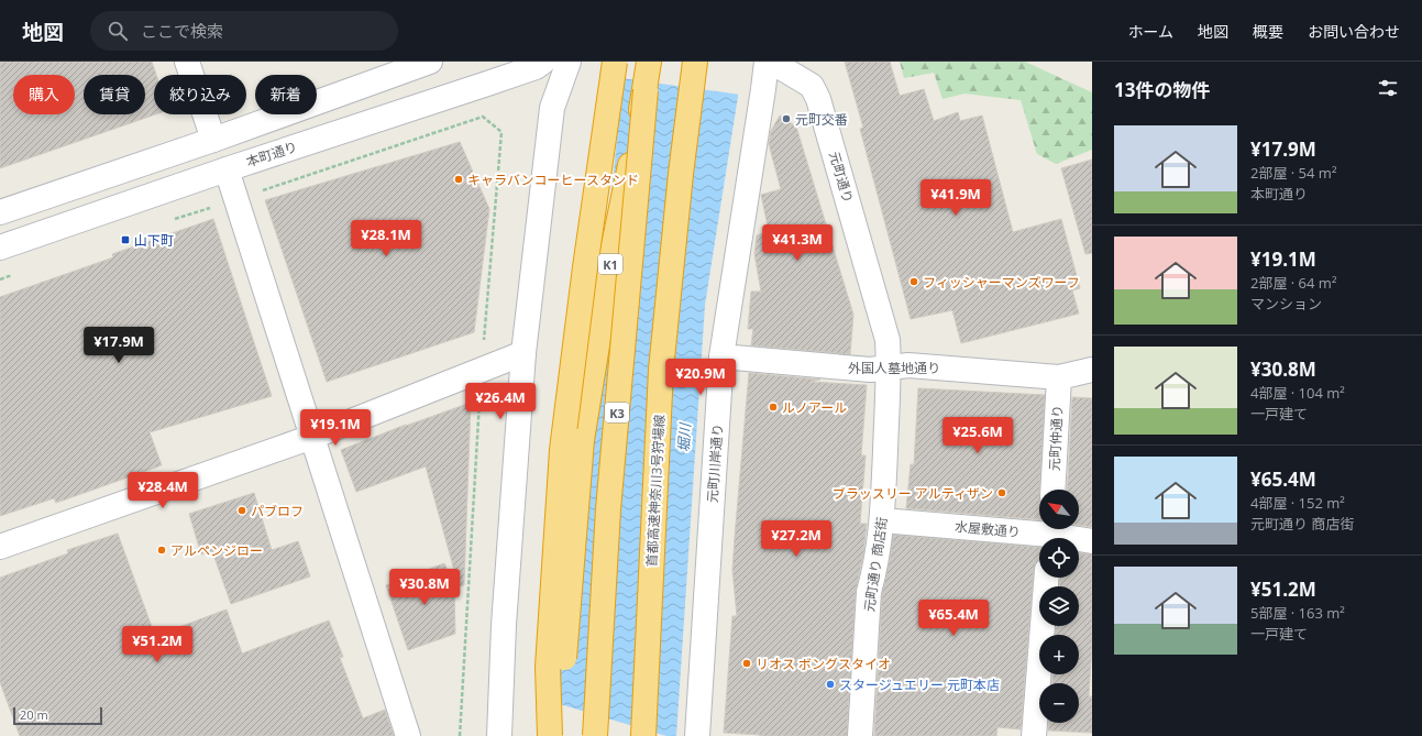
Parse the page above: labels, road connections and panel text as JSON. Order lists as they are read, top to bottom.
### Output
{
  "streets": {
    "highway": ["K1", "K3", "首都高速神奈川3号狩場線"],
    "street": [
      "本町通り",
      "元町通り",
      "外国人墓地通り",
      "元町仲通り",
      "元町川岸通り",
      "水屋敷通り",
      "元町通り 商店街"
    ]
  },
  "crossings": [
    ["元町通り", "外国人墓地通り"],
    ["元町通り", "元町通り 商店街"],
    ["K1", "K3"],
    ["外国人墓地通り", "元町仲通り"],
    ["外国人墓地通り", "元町川岸通り"],
    ["外国人墓地通り", "元町通り 商店街"],
    ["水屋敷通り", "元町通り 商店街"]
  ],
  "water": ["堀川"],
  "places": {
    "other": [
      "元町交番",
      "キャラバンコーヒースタンド",
      "フィッシャーマンズワーフ",
      "ルノアール",
      "ブラッスリー アルティザン",
      "パブロフ",
      "アルペンジロー",
      "リオス ボングスタイオ",
      "スタージュエリー 元町本店"
    ],
    "transit": ["山下町"]
  },
  "scale_bar": "20 m",
  "north": "top left",
  "page": {
    "header": "地図",
    "search": "ここで検索",
    "nav": [
      "ホーム",
      "地図",
      "概要",
      "お問い合わせ"
    ],
    "heading": "13件の物件",
    "chip": [
      "購入",
      "賃貸",
      "絞り込み",
      "新着"
    ],
    "list": [
      {
        "name": "¥17.9M",
        "note": "2部屋 · 54 m² · 本町通り"
      },
      {
        "name": "¥19.1M",
        "note": "2部屋 · 64 m² · マンション"
      },
      {
        "name": "¥30.8M",
        "note": "4部屋 · 104 m² · 一戸建て"
      },
      {
        "name": "¥65.4M",
        "note": "4部屋 · 152 m² · 元町通り 商店街"
      },
      {
        "name": "¥51.2M",
        "note": "5部屋 · 163 m² · 一戸建て"
      }
    ],
    "price": [
      "¥41.9M",
      "¥28.1M",
      "¥41.3M",
      "¥17.9M",
      "¥20.9M",
      "¥26.4M",
      "¥19.1M",
      "¥25.6M",
      "¥28.4M",
      "¥27.2M",
      "¥30.8M",
      "¥65.4M",
      "¥51.2M"
    ],
    "map_buttons": ["+", "−"],
    "scale": "20 m"
  }
}
